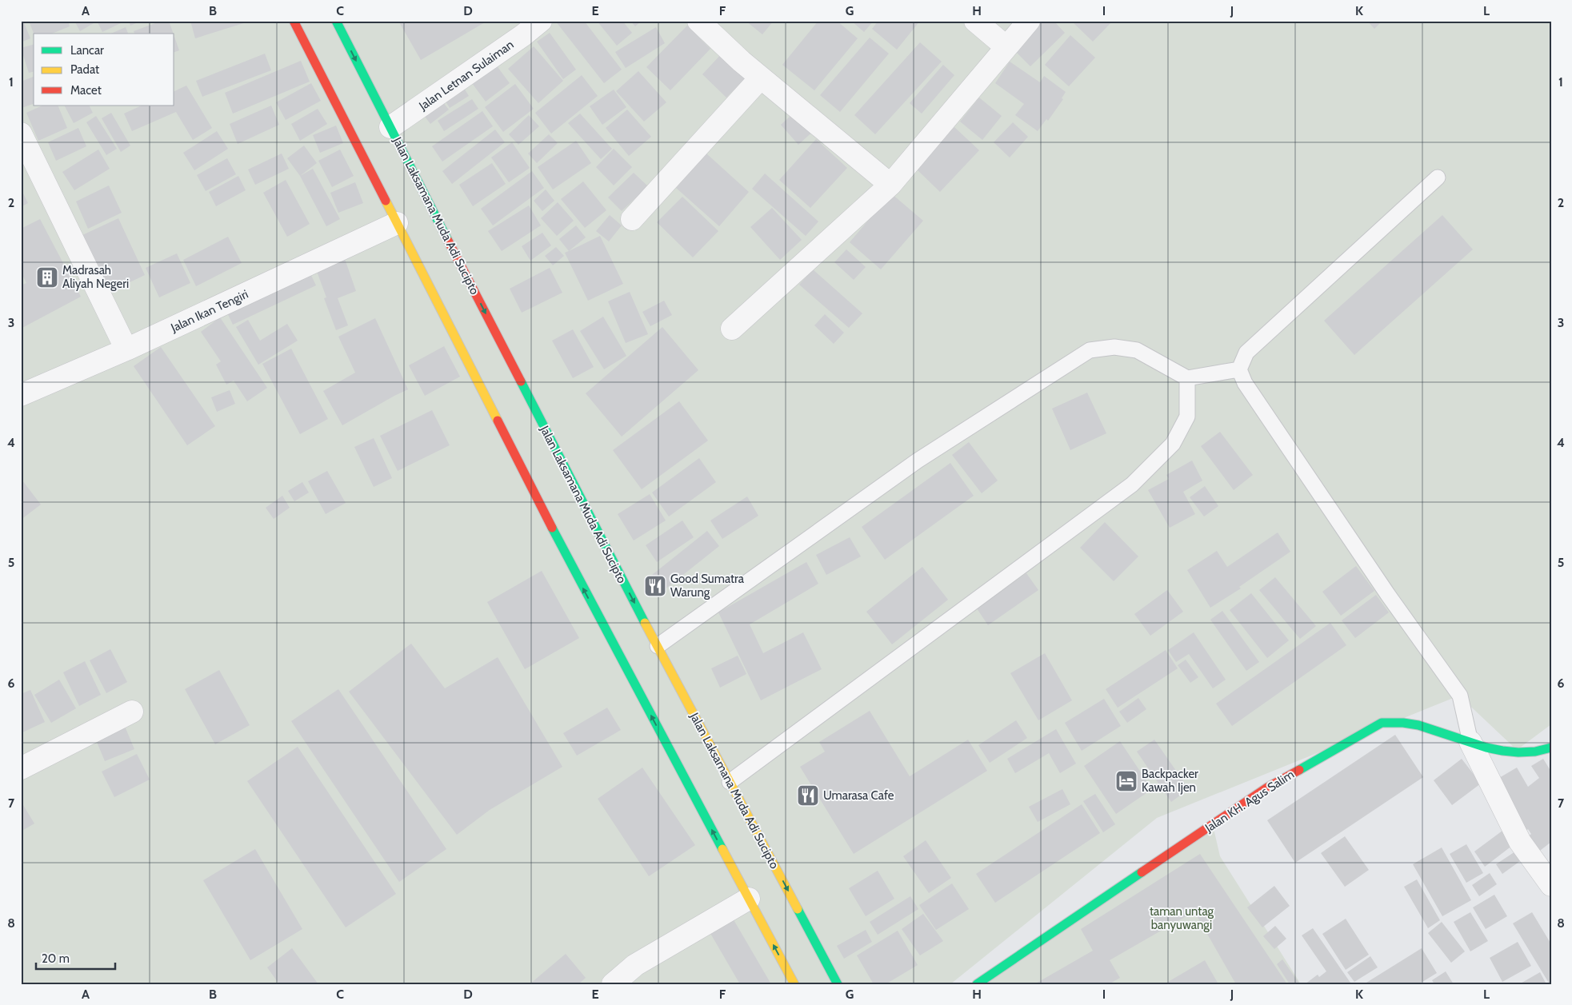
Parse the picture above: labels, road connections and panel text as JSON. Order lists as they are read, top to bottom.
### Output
{
  "streets": {
    "main road": ["Jalan Laksamana Muda Adi Sucipto", "Jalan KH. Agus Salim"],
    "street": ["Jalan Letnan Sulaiman", "Jalan Ikan Tengiri"]
  },
  "crossings": [
    ["Jalan Letnan Sulaiman", "Jalan Laksamana Muda Adi Sucipto"]
  ],
  "parks": ["taman untag banyuwangi"],
  "places": {
    "building": ["Madrasah Aliyah Negeri"],
    "restaurant": ["Good Sumatra Warung", "Umarasa Cafe"],
    "hotel": ["Backpacker Kawah Ijen"]
  },
  "legend": ["Lancar", "Padat", "Macet"],
  "scale_bar": "20 m",
  "grid": {
    "columns": [
      "A",
      "B",
      "C",
      "D",
      "E",
      "F",
      "G",
      "H",
      "I",
      "J",
      "K",
      "L"
    ],
    "rows": [
      "1",
      "2",
      "3",
      "4",
      "5",
      "6",
      "7",
      "8"
    ]
  }
}
